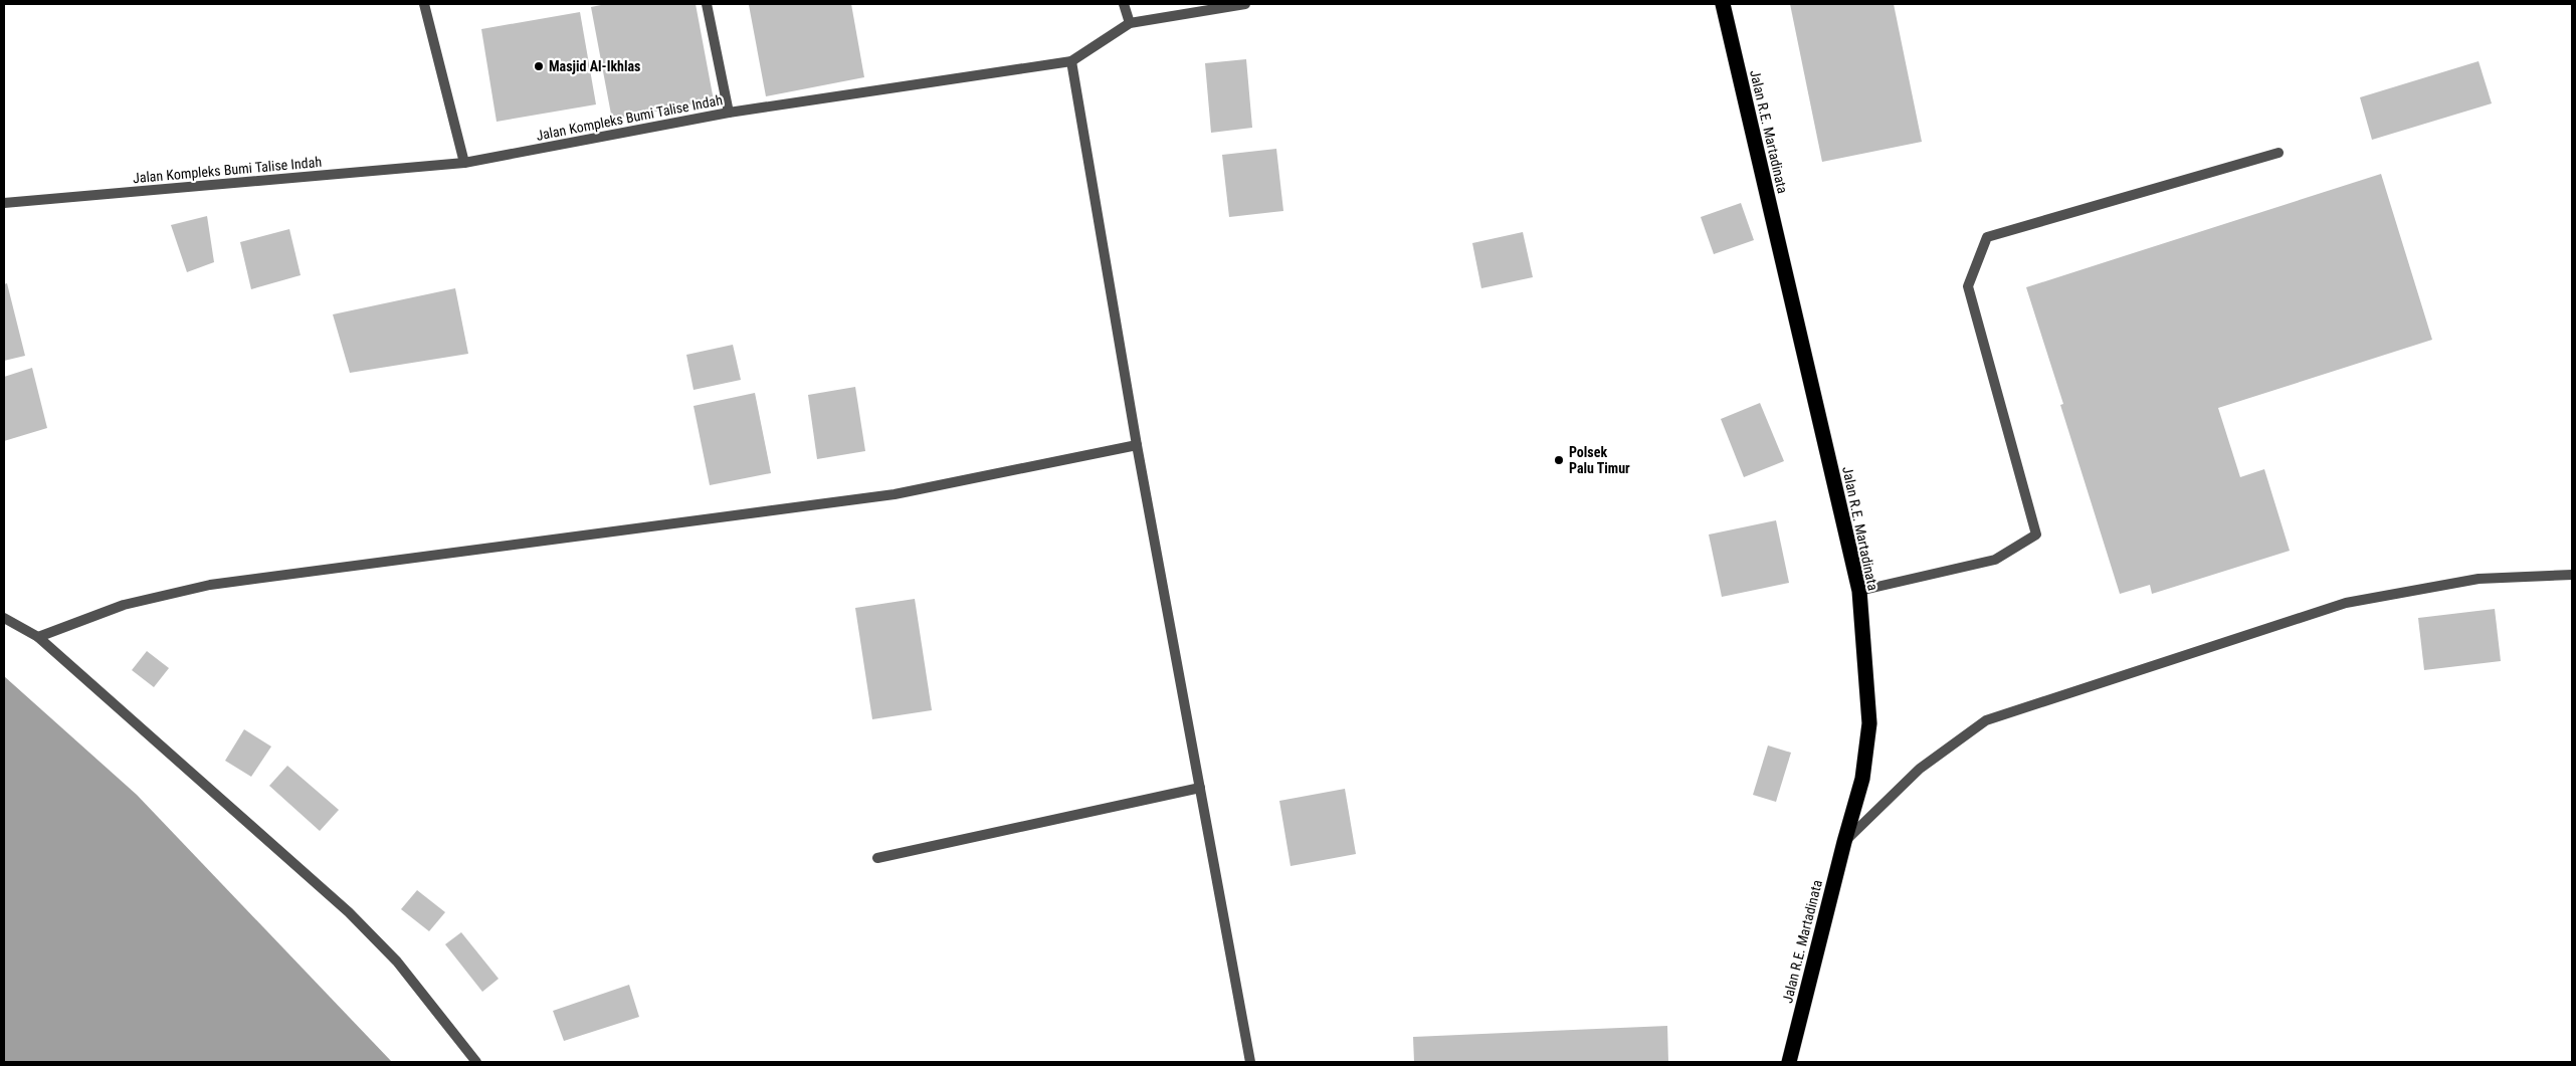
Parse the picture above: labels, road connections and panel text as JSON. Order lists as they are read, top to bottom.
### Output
{
  "streets": {
    "highway": ["Jalan R.E. Martadinata"],
    "street": ["Jalan Kompleks Bumi Talise Indah"]
  },
  "places": ["Masjid Al-Ikhlas", "Polsek Palu Timur"]
}
